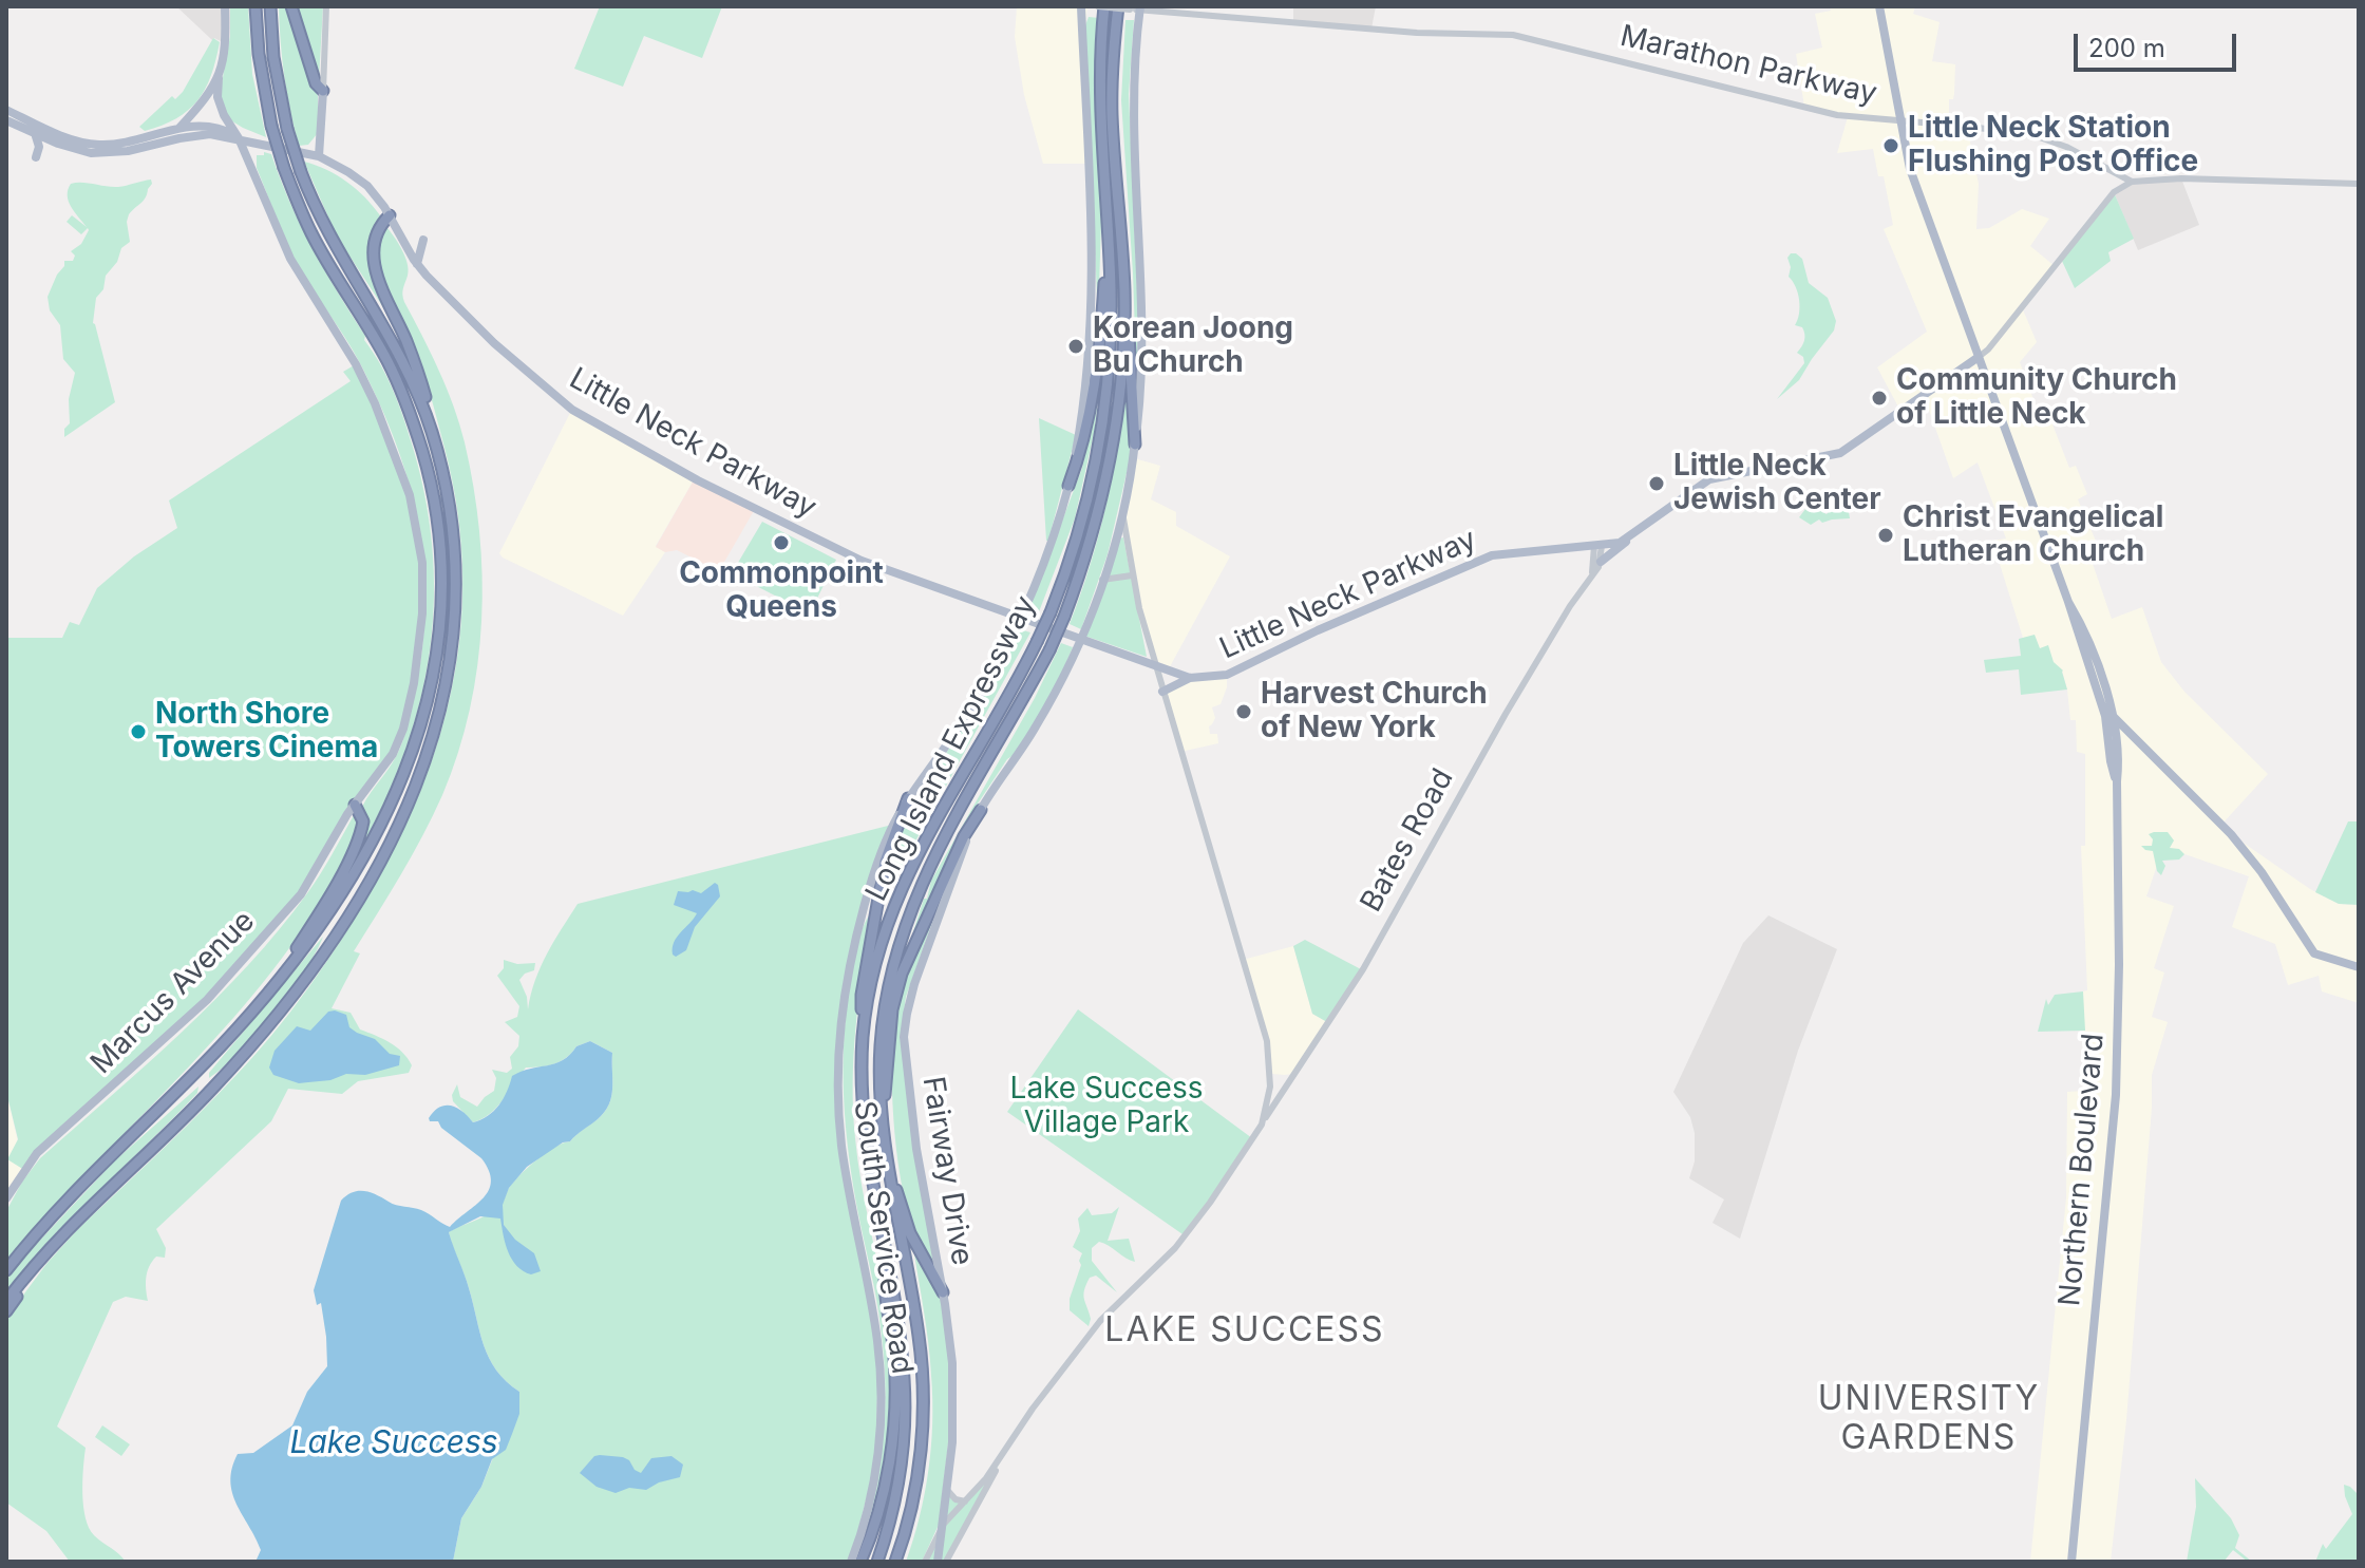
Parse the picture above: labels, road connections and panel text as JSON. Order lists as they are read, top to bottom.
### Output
{
  "streets": {
    "highway": ["Long Island Expressway"],
    "main road": [
      "Little Neck Parkway",
      "Marcus Avenue",
      "Northern Boulevard",
      "Fairway Drive",
      "South Service Road"
    ],
    "street": ["Marathon Parkway", "Bates Road"]
  },
  "crossings": [
    ["Marathon Parkway", "Little Neck Parkway"],
    ["Marathon Parkway", "Northern Boulevard"],
    ["Marathon Parkway", "Fairway Drive"],
    ["Little Neck Parkway", "Bates Road"],
    ["Little Neck Parkway", "Marcus Avenue"],
    ["Little Neck Parkway", "Northern Boulevard"],
    ["Little Neck Parkway", "Fairway Drive"],
    ["Little Neck Parkway", "South Service Road"]
  ],
  "districts": ["LAKE SUCCESS", "UNIVERSITY GARDENS"],
  "water": ["Lake Success"],
  "parks": ["Lake Success Village Park"],
  "places": [
    "Little Neck Station Flushing Post Office",
    "Korean Joong Bu Church",
    "Community Church of Little Neck",
    "Little Neck Jewish Center",
    "Christ Evangelical Lutheran Church",
    "Commonpoint Queens",
    "Harvest Church of New York",
    "North Shore Towers Cinema"
  ],
  "scale_bar": "200 m"
}
